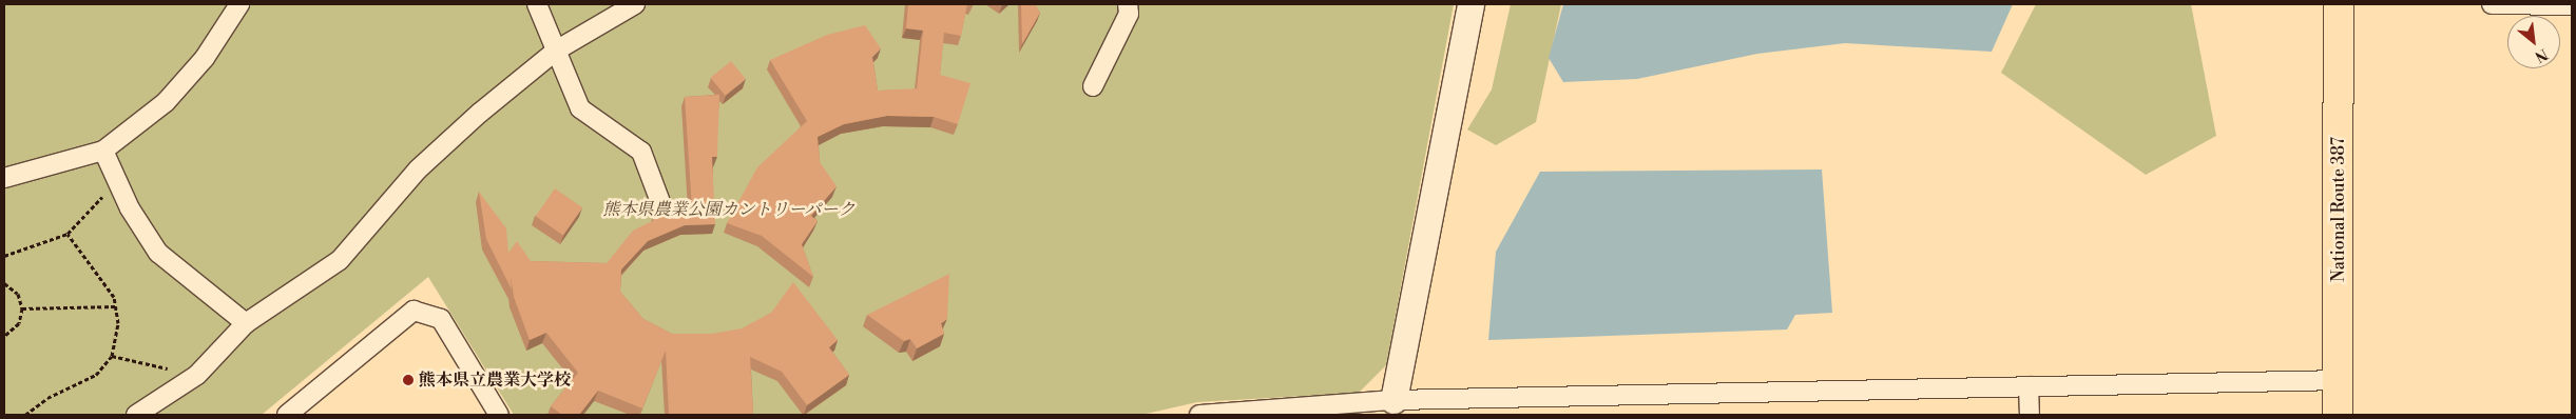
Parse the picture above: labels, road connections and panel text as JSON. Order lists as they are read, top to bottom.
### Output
{
  "streets": {
    "highway": ["National Route 387"]
  },
  "parks": ["熊本県農業公園カントリーパーク"],
  "places": ["熊本県立農業大学校"],
  "north": "bottom right"
}
